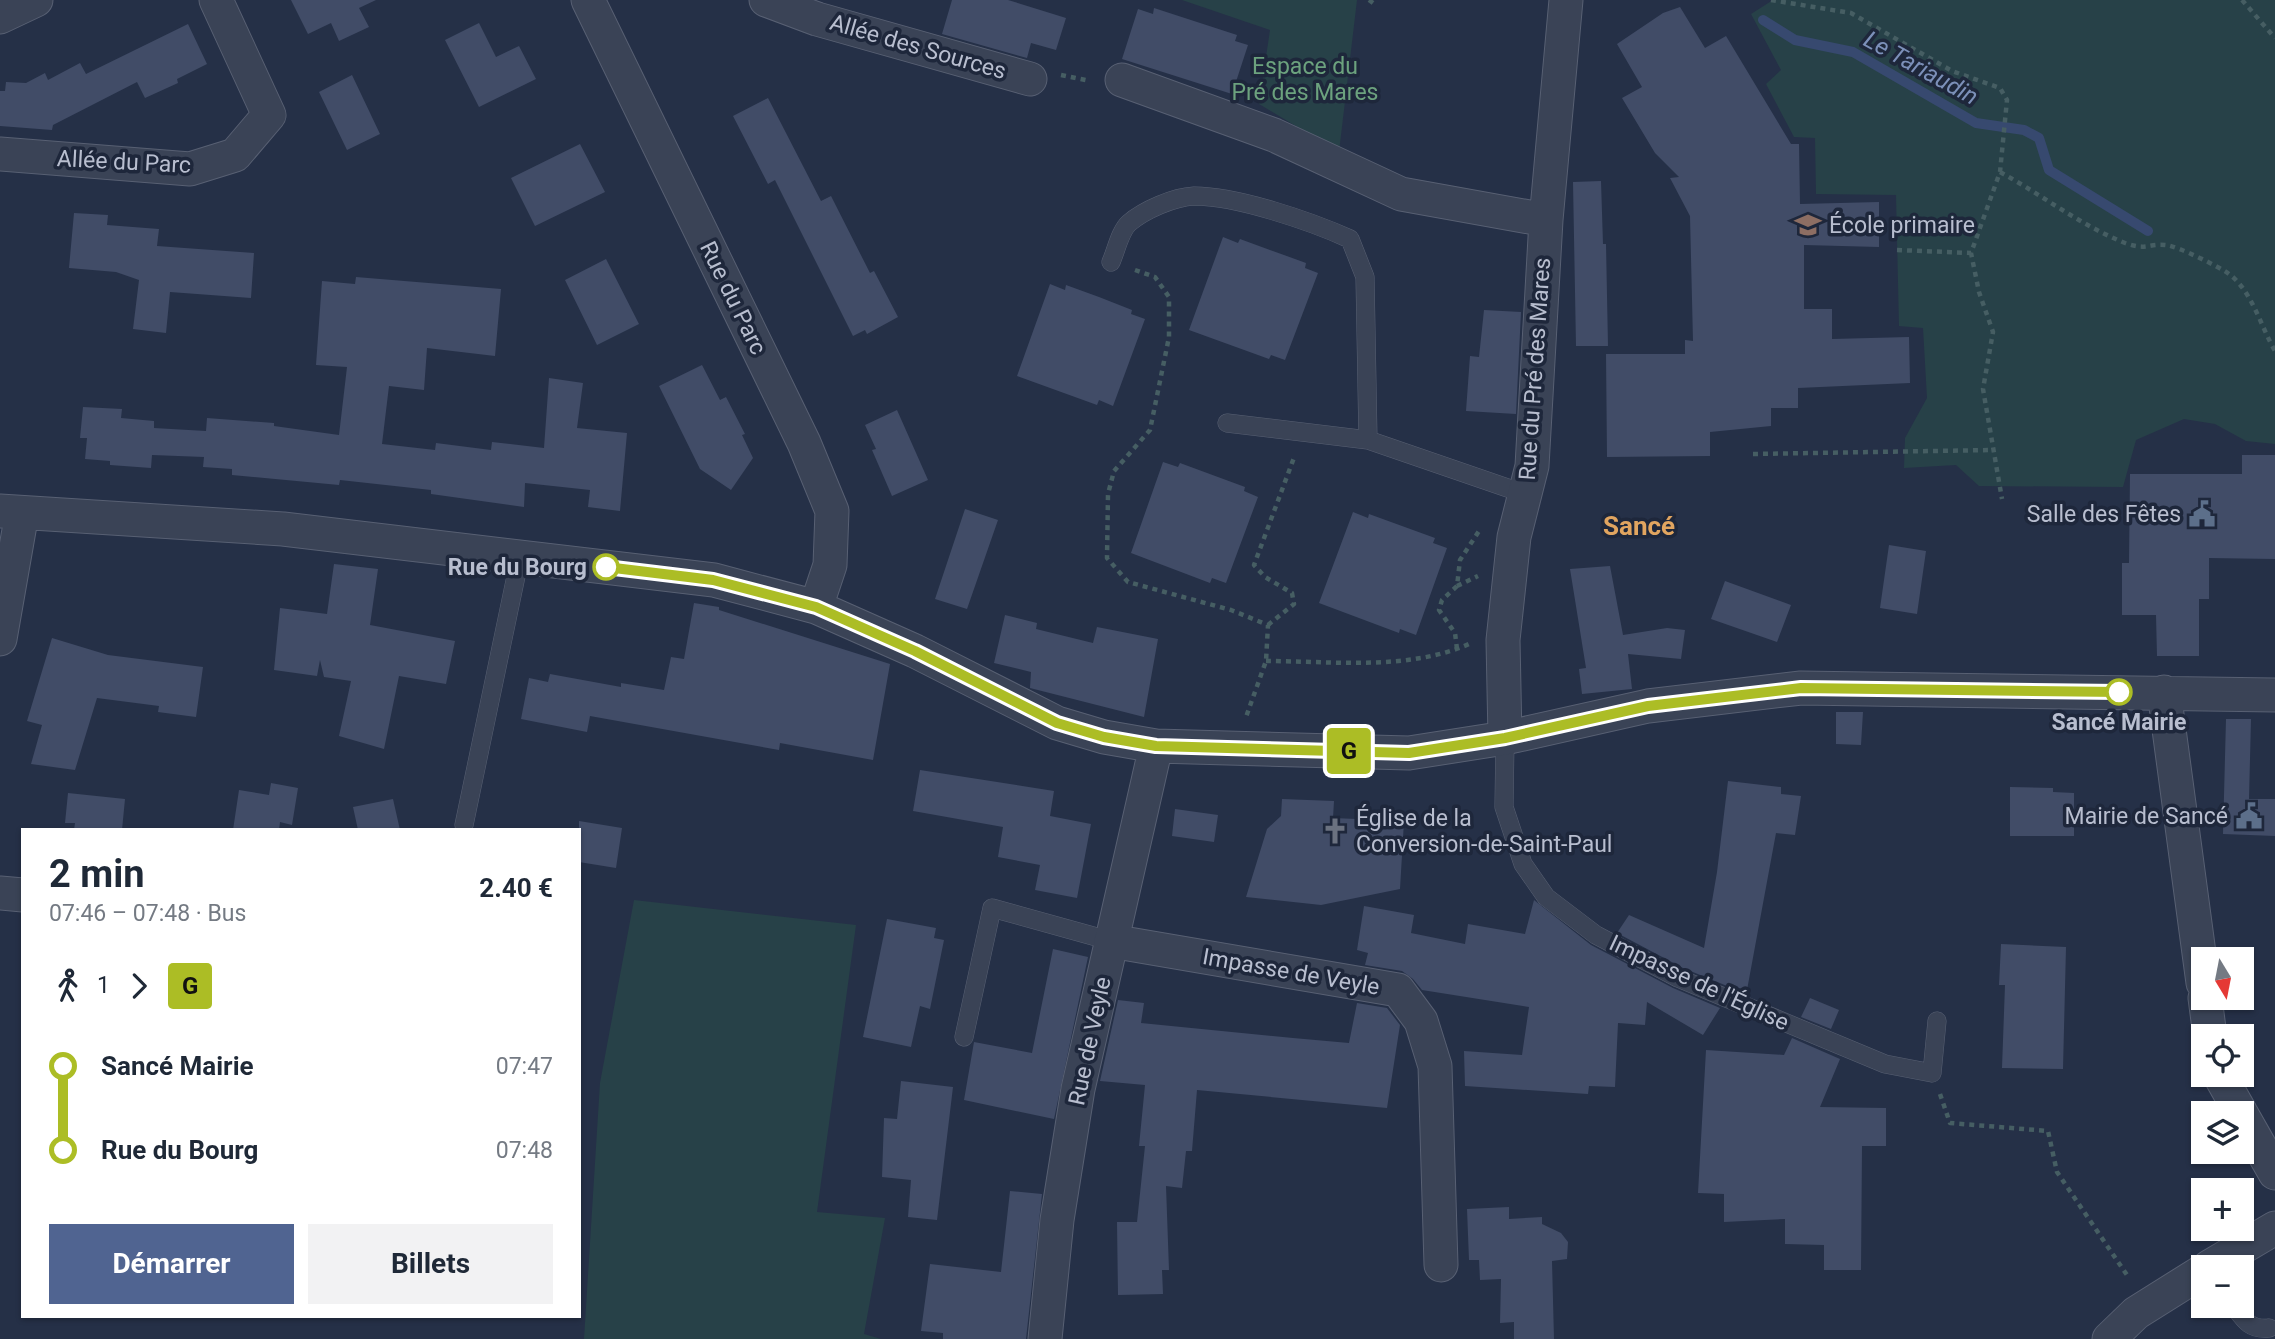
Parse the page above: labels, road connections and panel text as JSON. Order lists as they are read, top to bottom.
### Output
{
  "streets": {
    "street": [
      "Allée des Sources",
      "Allée du Parc",
      "Rue du Parc",
      "Rue du Pré des Mares",
      "Impasse de Veyle",
      "Rue de Veyle"
    ],
    "lane": ["Impasse de l'Église"]
  },
  "crossings": [
    ["Rue du Pré des Mares", "Impasse de l'Église"],
    ["Impasse de Veyle", "Rue de Veyle"]
  ],
  "districts": ["Sancé"],
  "water": ["Le Tariaudin"],
  "parks": ["Espace du Pré des Mares"],
  "places": {
    "school or university": ["École primaire"],
    "public building": ["Salle des Fêtes", "Mairie de Sancé"],
    "other": ["Rue du Bourg", "Sancé Mairie"],
    "church": ["Église de la Conversion-de-Saint-Paul"]
  },
  "lines": ["bus line G"],
  "north": "bottom",
  "page": {
    "on_map": "G",
    "heading": ["2 min", "07:46 – 07:48 · Bus", "2.40 €"],
    "map_buttons": ["+", "−"],
    "legs": ["1", "G"],
    "list": [
      {
        "name": "Sancé Mairie",
        "value": "07:47"
      },
      {
        "name": "Rue du Bourg",
        "value": "07:48"
      }
    ],
    "buttons": ["Démarrer", "Billets"]
  }
}
